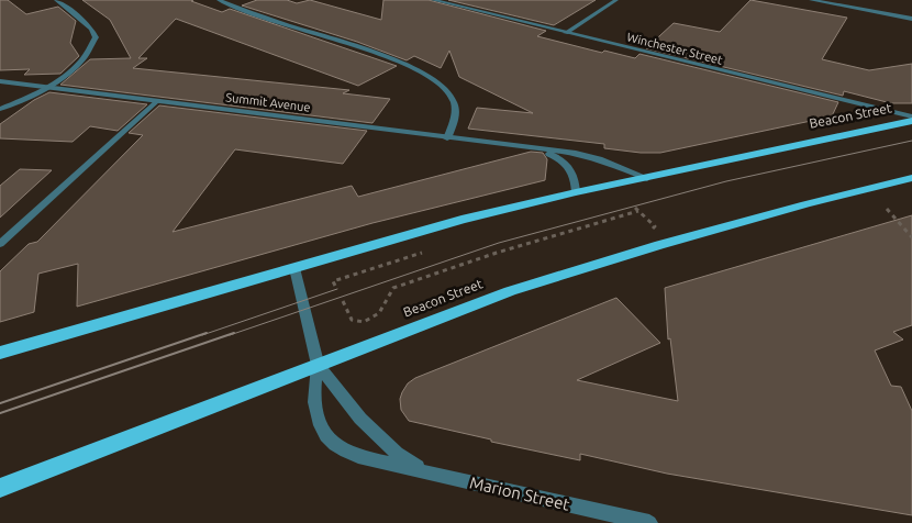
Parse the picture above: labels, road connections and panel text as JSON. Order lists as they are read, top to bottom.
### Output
{
  "streets": {
    "main road": ["Beacon Street"],
    "street": ["Winchester Street", "Summit Avenue", "Marion Street"]
  },
  "crossings": [
    ["Summit Avenue", "Beacon Street"],
    ["Beacon Street", "Marion Street"]
  ]
}
